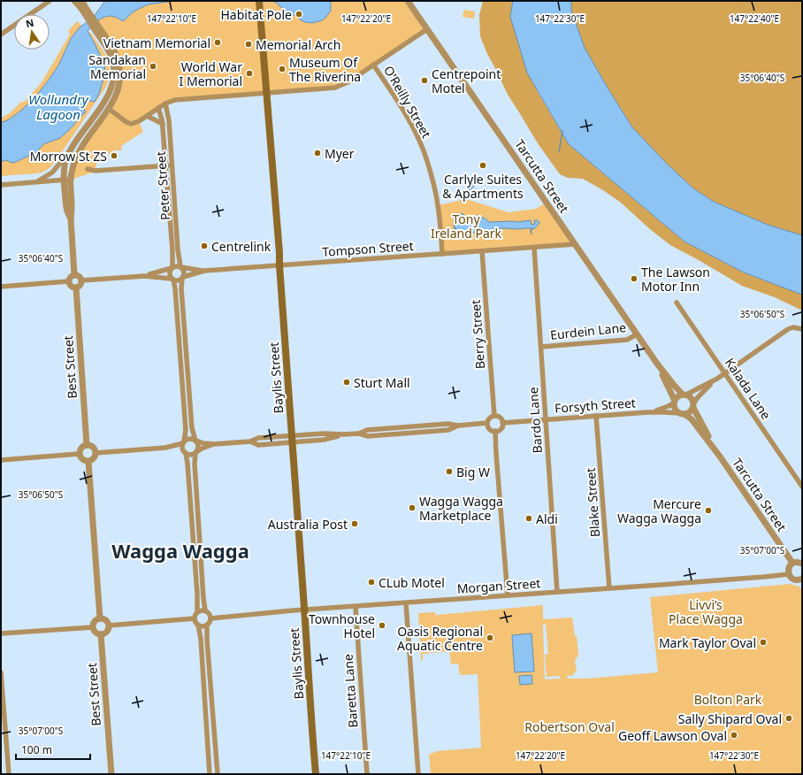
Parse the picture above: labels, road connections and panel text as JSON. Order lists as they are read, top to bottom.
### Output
{
  "streets": {
    "main road": ["Baylis Street"],
    "street": [
      "O'Reilly Street",
      "Tarcutta Street",
      "Peter Street",
      "Tompson Street",
      "Eurdein Lane",
      "Berry Street",
      "Best Street",
      "Kalada Lane",
      "Forsyth Street",
      "Bardo Lane",
      "Blake Street",
      "Morgan Street",
      "Baretta Lane"
    ]
  },
  "crossings": [
    ["O'Reilly Street", "Tompson Street"],
    ["Tarcutta Street", "Tompson Street"],
    ["Tarcutta Street", "Eurdein Lane"],
    ["Tarcutta Street", "Forsyth Street"],
    ["Peter Street", "Tompson Street"],
    ["Tompson Street", "Berry Street"],
    ["Tompson Street", "Baylis Street"],
    ["Tompson Street", "Bardo Lane"],
    ["Eurdein Lane", "Bardo Lane"],
    ["Berry Street", "Forsyth Street"],
    ["Baylis Street", "Morgan Street"],
    ["Forsyth Street", "Bardo Lane"],
    ["Forsyth Street", "Blake Street"],
    ["Bardo Lane", "Morgan Street"],
    ["Blake Street", "Morgan Street"],
    ["Morgan Street", "Baretta Lane"]
  ],
  "districts": ["Wagga Wagga"],
  "water": ["Wollundry Lagoon"],
  "parks": [
    "Tony Ireland Park",
    "Livvi’s Place Wagga",
    "Bolton Park",
    "Robertson Oval"
  ],
  "places": [
    "Habitat Pole",
    "Vietnam Memorial",
    "Memorial Arch",
    "Sandakan Memorial",
    "Museum Of The Riverina",
    "World War I Memorial",
    "Centrepoint Motel",
    "Myer",
    "Morrow St ZS",
    "Carlyle Suites & Apartments",
    "Centrelink",
    "The Lawson Motor Inn",
    "Sturt Mall",
    "Big W",
    "Wagga Wagga Marketplace",
    "Mercure Wagga Wagga",
    "Aldi",
    "Australia Post",
    "CLub Motel",
    "Townhouse Hotel",
    "Oasis Regional Aquatic Centre",
    "Mark Taylor Oval",
    "Sally Shipard Oval",
    "Geoff Lawson Oval"
  ],
  "scale_bar": "100 m",
  "north": "top",
  "coordinates": [
    "147°22'10\"E",
    "147°22'20\"E",
    "147°22'30\"E",
    "147°22'40\"E",
    "35°06'40\"S",
    "35°06'50\"S",
    "35°07'00\"S"
  ]
}
